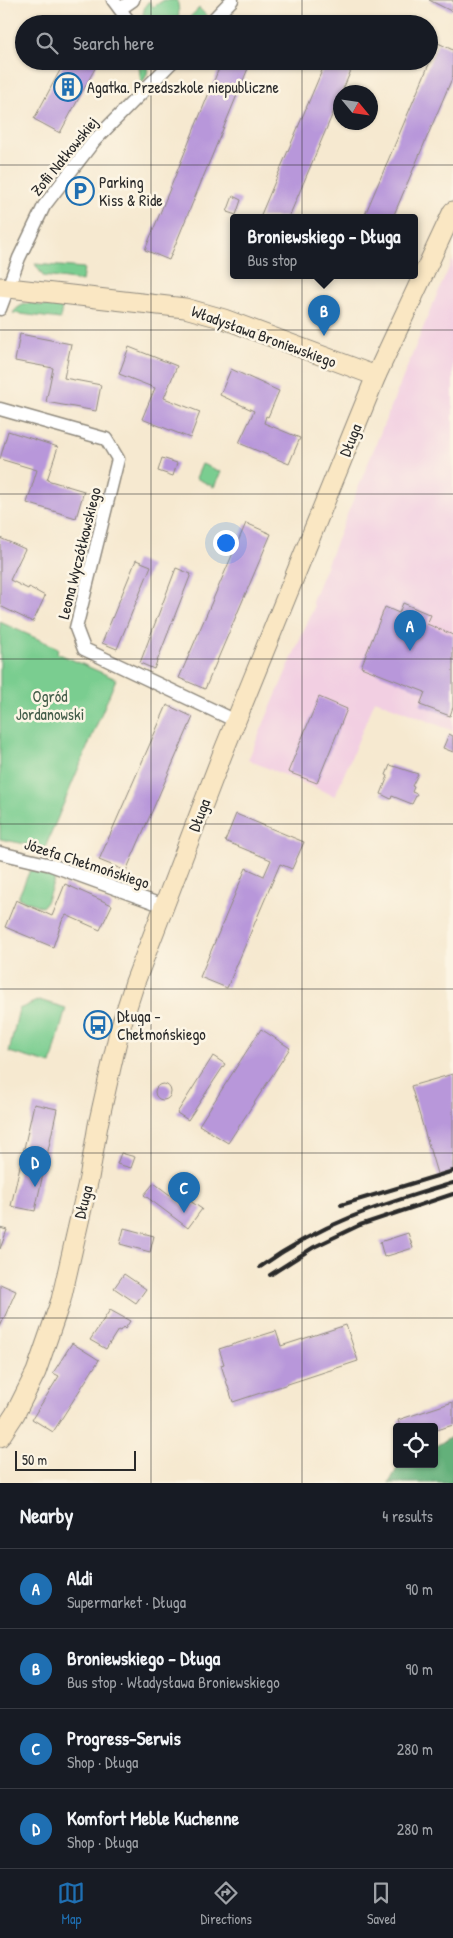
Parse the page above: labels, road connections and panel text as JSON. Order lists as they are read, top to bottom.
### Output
{
  "streets": {
    "street": [
      "Zofii Nałkowskiej",
      "Władysława Broniewskiego",
      "Długa",
      "Leona Wyczółkowskiego",
      "Józefa Chełmońskiego"
    ]
  },
  "crossings": [
    ["Zofii Nałkowskiej", "Władysława Broniewskiego"],
    ["Władysława Broniewskiego", "Długa"],
    ["Długa", "Leona Wyczółkowskiego"],
    ["Długa", "Józefa Chełmońskiego"]
  ],
  "parks": ["Ogród Jordanowski"],
  "places": {
    "building": ["Agatka. Przedszkole niepubliczne"],
    "parking": ["Parking Kiss & Ride"],
    "bus stop": ["Długa - Chełmońskiego"]
  },
  "scale_bar": "50 m",
  "north": "bottom right",
  "page": {
    "search": "Search here",
    "popup": ["Broniewskiego - Długa", "Bus stop"],
    "pins": [
      "B",
      "A",
      "D",
      "C"
    ],
    "scale": "50 m",
    "heading": ["Nearby", "4 results"],
    "list": [
      {
        "mark": "A",
        "name": "Aldi",
        "note": "Supermarket · Długa",
        "value": "90 m"
      },
      {
        "mark": "B",
        "name": "Broniewskiego - Długa",
        "note": "Bus stop · Władysława Broniewskiego",
        "value": "90 m"
      },
      {
        "mark": "C",
        "name": "Progress-Serwis",
        "note": "Shop · Długa",
        "value": "280 m"
      },
      {
        "mark": "D",
        "name": "Komfort Meble Kuchenne",
        "note": "Shop · Długa",
        "value": "280 m"
      }
    ],
    "nav": ["Map", "Directions", "Saved"]
  }
}
